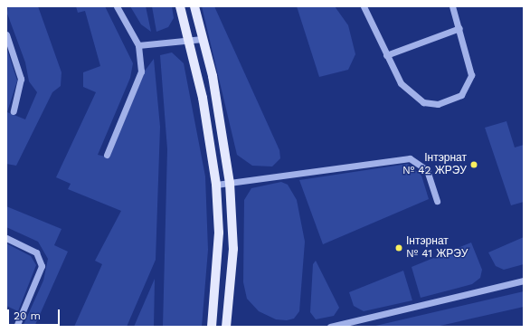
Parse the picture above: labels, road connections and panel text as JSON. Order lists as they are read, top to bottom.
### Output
{
  "places": ["Інтэрнат № 42 ЖРЭУ", "Інтэрнат № 41 ЖРЭУ"],
  "scale_bar": "20 m"
}
